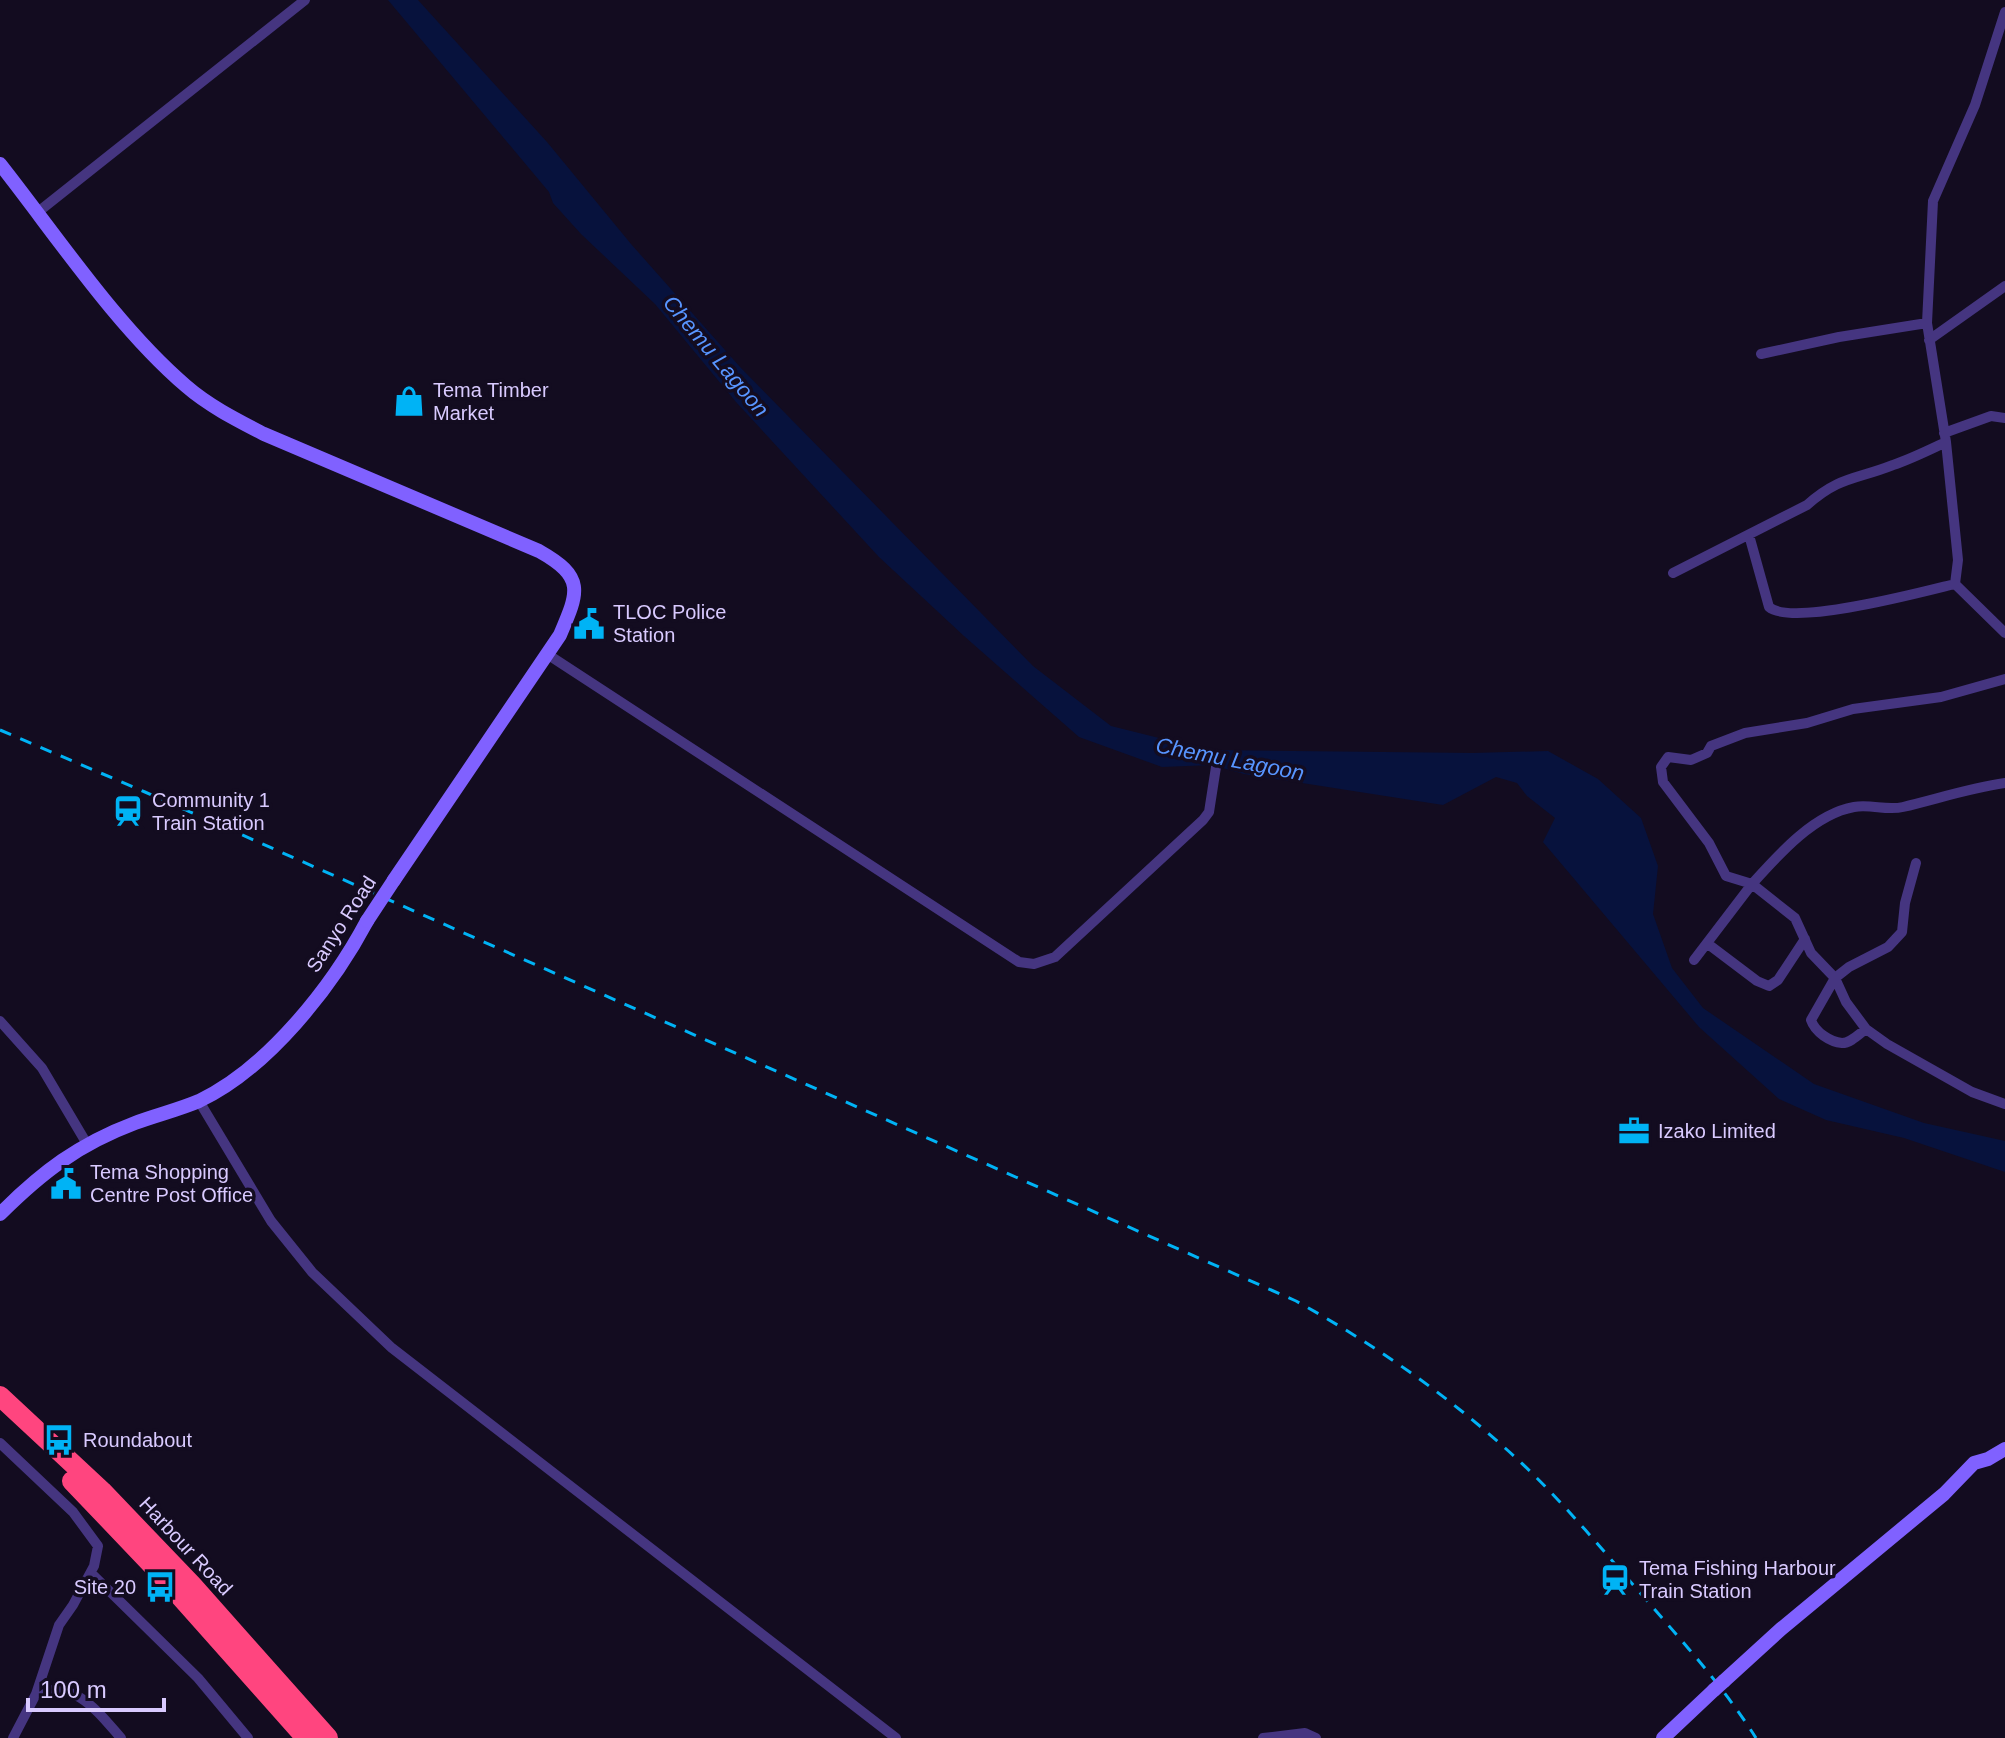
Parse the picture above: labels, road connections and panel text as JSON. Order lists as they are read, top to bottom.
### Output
{
  "streets": {
    "highway": ["Harbour Road"],
    "street": ["Sanyo Road"]
  },
  "water": ["Chemu Lagoon"],
  "places": {
    "shop": ["Tema Timber Market"],
    "public building": ["TLOC Police Station", "Tema Shopping Centre Post Office"],
    "station": ["Community 1 Train Station", "Tema Fishing Harbour Train Station"],
    "office": ["Izako Limited"],
    "bus stop": ["Roundabout", "Site 20"]
  },
  "scale_bar": "100 m"
}
